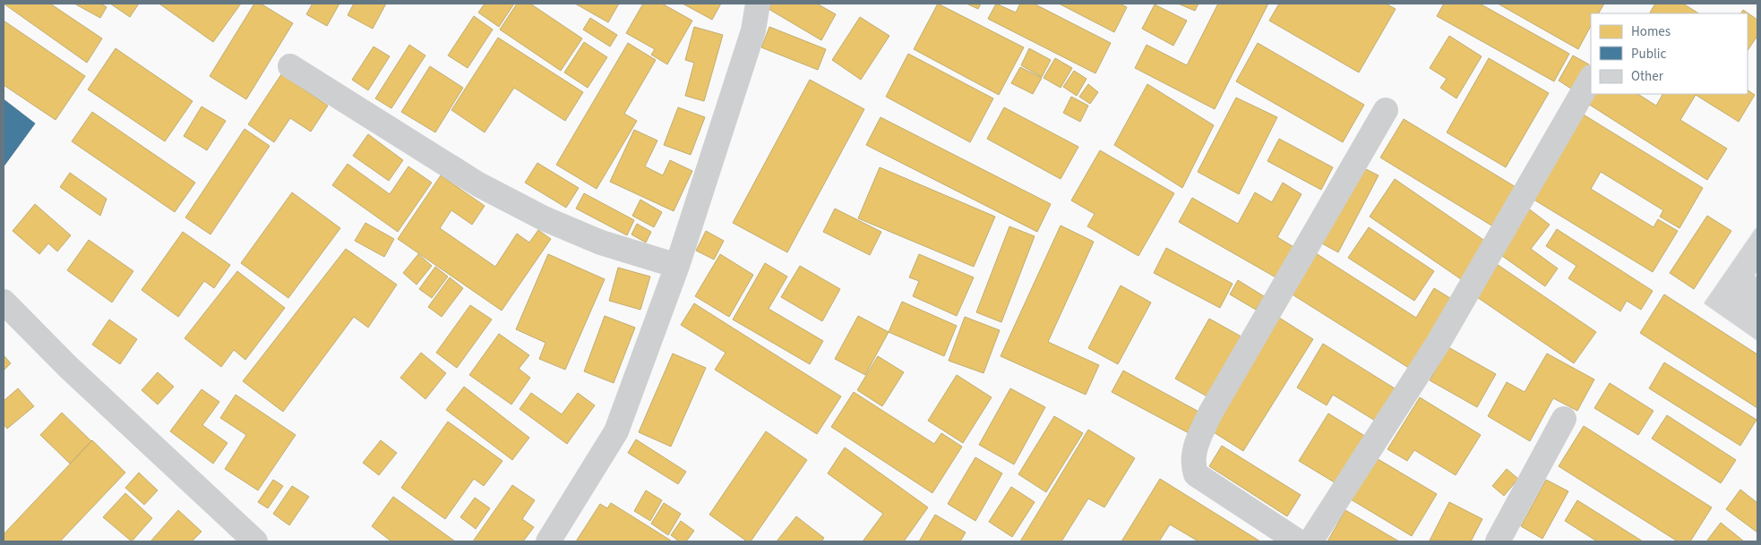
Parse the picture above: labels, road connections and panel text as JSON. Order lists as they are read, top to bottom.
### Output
{
  "legend": ["Homes", "Public", "Other"]
}
